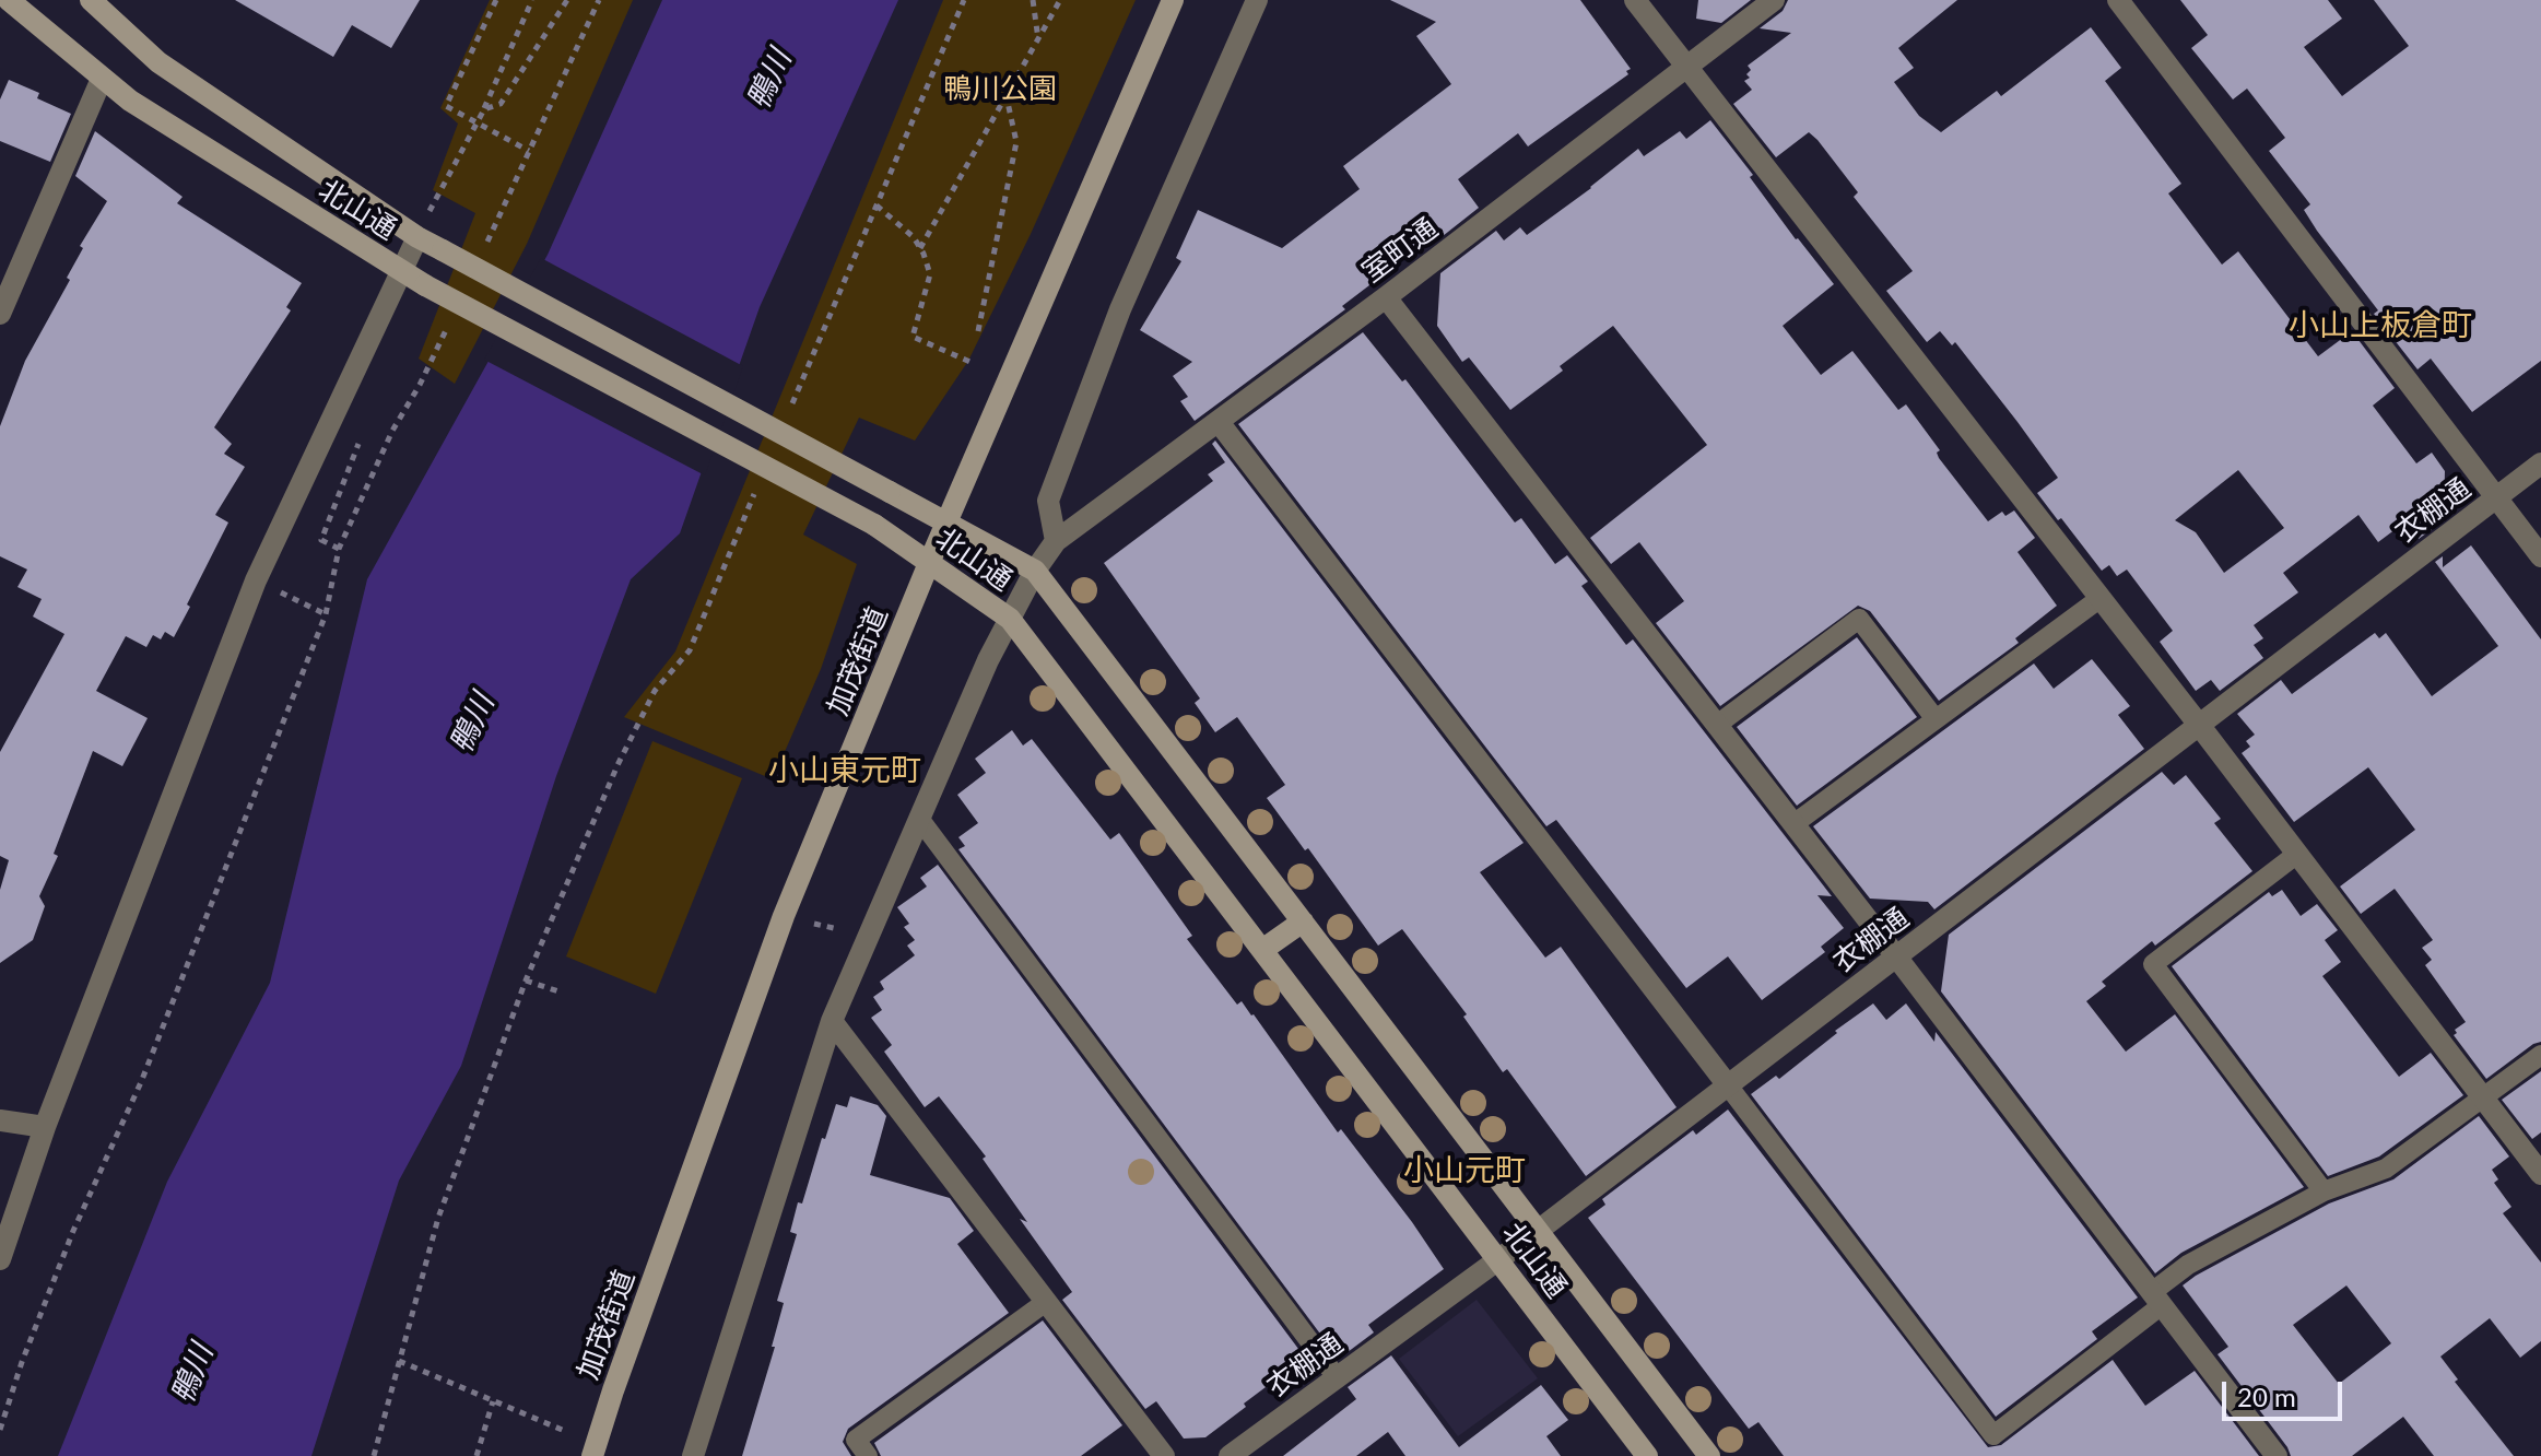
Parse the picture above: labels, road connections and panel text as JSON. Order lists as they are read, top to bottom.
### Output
{
  "streets": {
    "street": [
      "北山通",
      "室町通",
      "衣棚通",
      "加茂街道"
    ]
  },
  "crossings": [
    ["北山通", "室町通"],
    ["北山通", "衣棚通"],
    ["北山通", "加茂街道"]
  ],
  "districts": ["小山上板倉町", "小山東元町", "小山元町"],
  "water": ["鴨川"],
  "parks": ["鴨川公園"],
  "scale_bar": "20 m"
}
